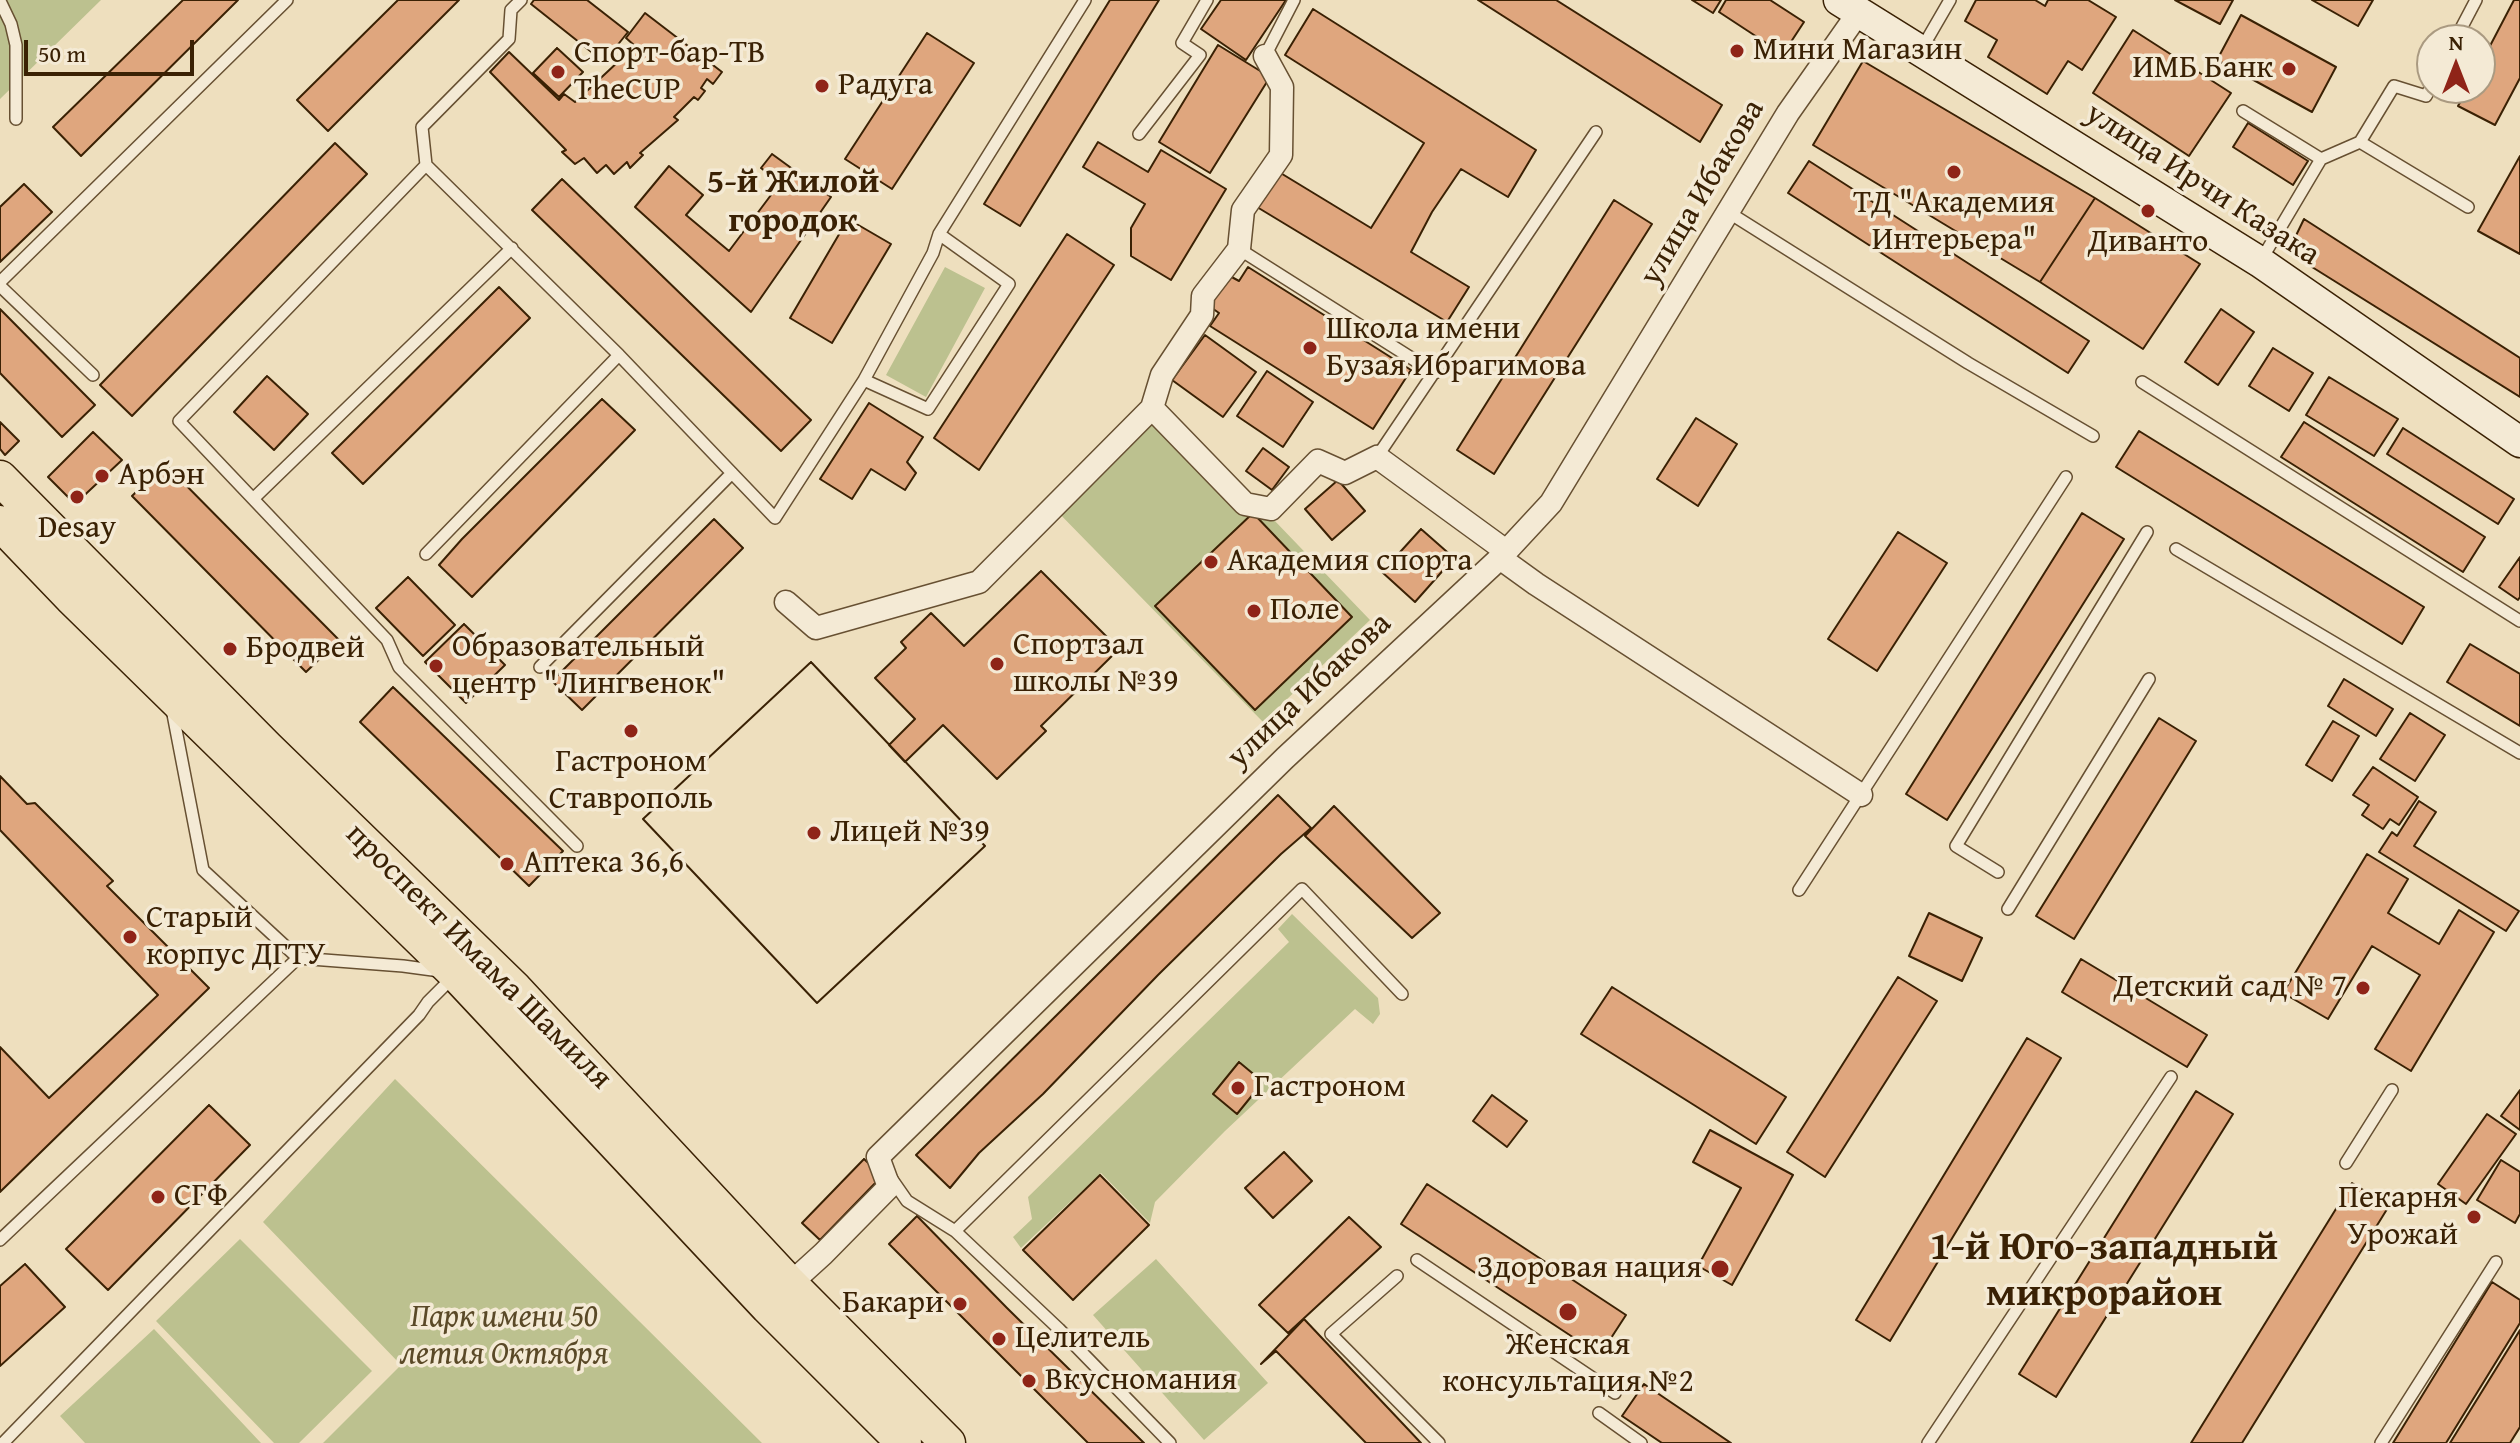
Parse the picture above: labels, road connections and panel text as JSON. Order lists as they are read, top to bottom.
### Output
{
  "streets": {
    "main road": ["улица Ирчи Казака", "проспект Имама Шамиля"],
    "street": ["улица Ибакова"]
  },
  "crossings": [
    ["улица Ирчи Казака", "улица Ибакова"]
  ],
  "districts": ["5-й Жилой городок", "1-й Юго-западный микрорайон"],
  "parks": ["Парк имени 50 летия Октября"],
  "places": [
    "Мини Магазин",
    "ИМБ Банк",
    "Спорт-бар-ТВ TheCUP",
    "Радуга",
    "ТД \"Академия Интерьера\"",
    "Диванто",
    "Школа имени Бузая Ибрагимова",
    "Арбэн",
    "Desay",
    "Академия спорта",
    "Поле",
    "Бродвей",
    "Спортзал школы №39",
    "Образовательный центр \"Лингвенок\"",
    "Гастроном Ставрополь",
    "Лицей №39",
    "Аптека 36,6",
    "Старый корпус ДГТУ",
    "Детский сад № 7",
    "Гастроном",
    "СГФ",
    "Пекарня Урожай",
    "Здоровая нация",
    "Бакари",
    "Женская консультация №2",
    "Целитель",
    "Вкусномания"
  ],
  "scale_bar": "50 m",
  "north": "top"
}
